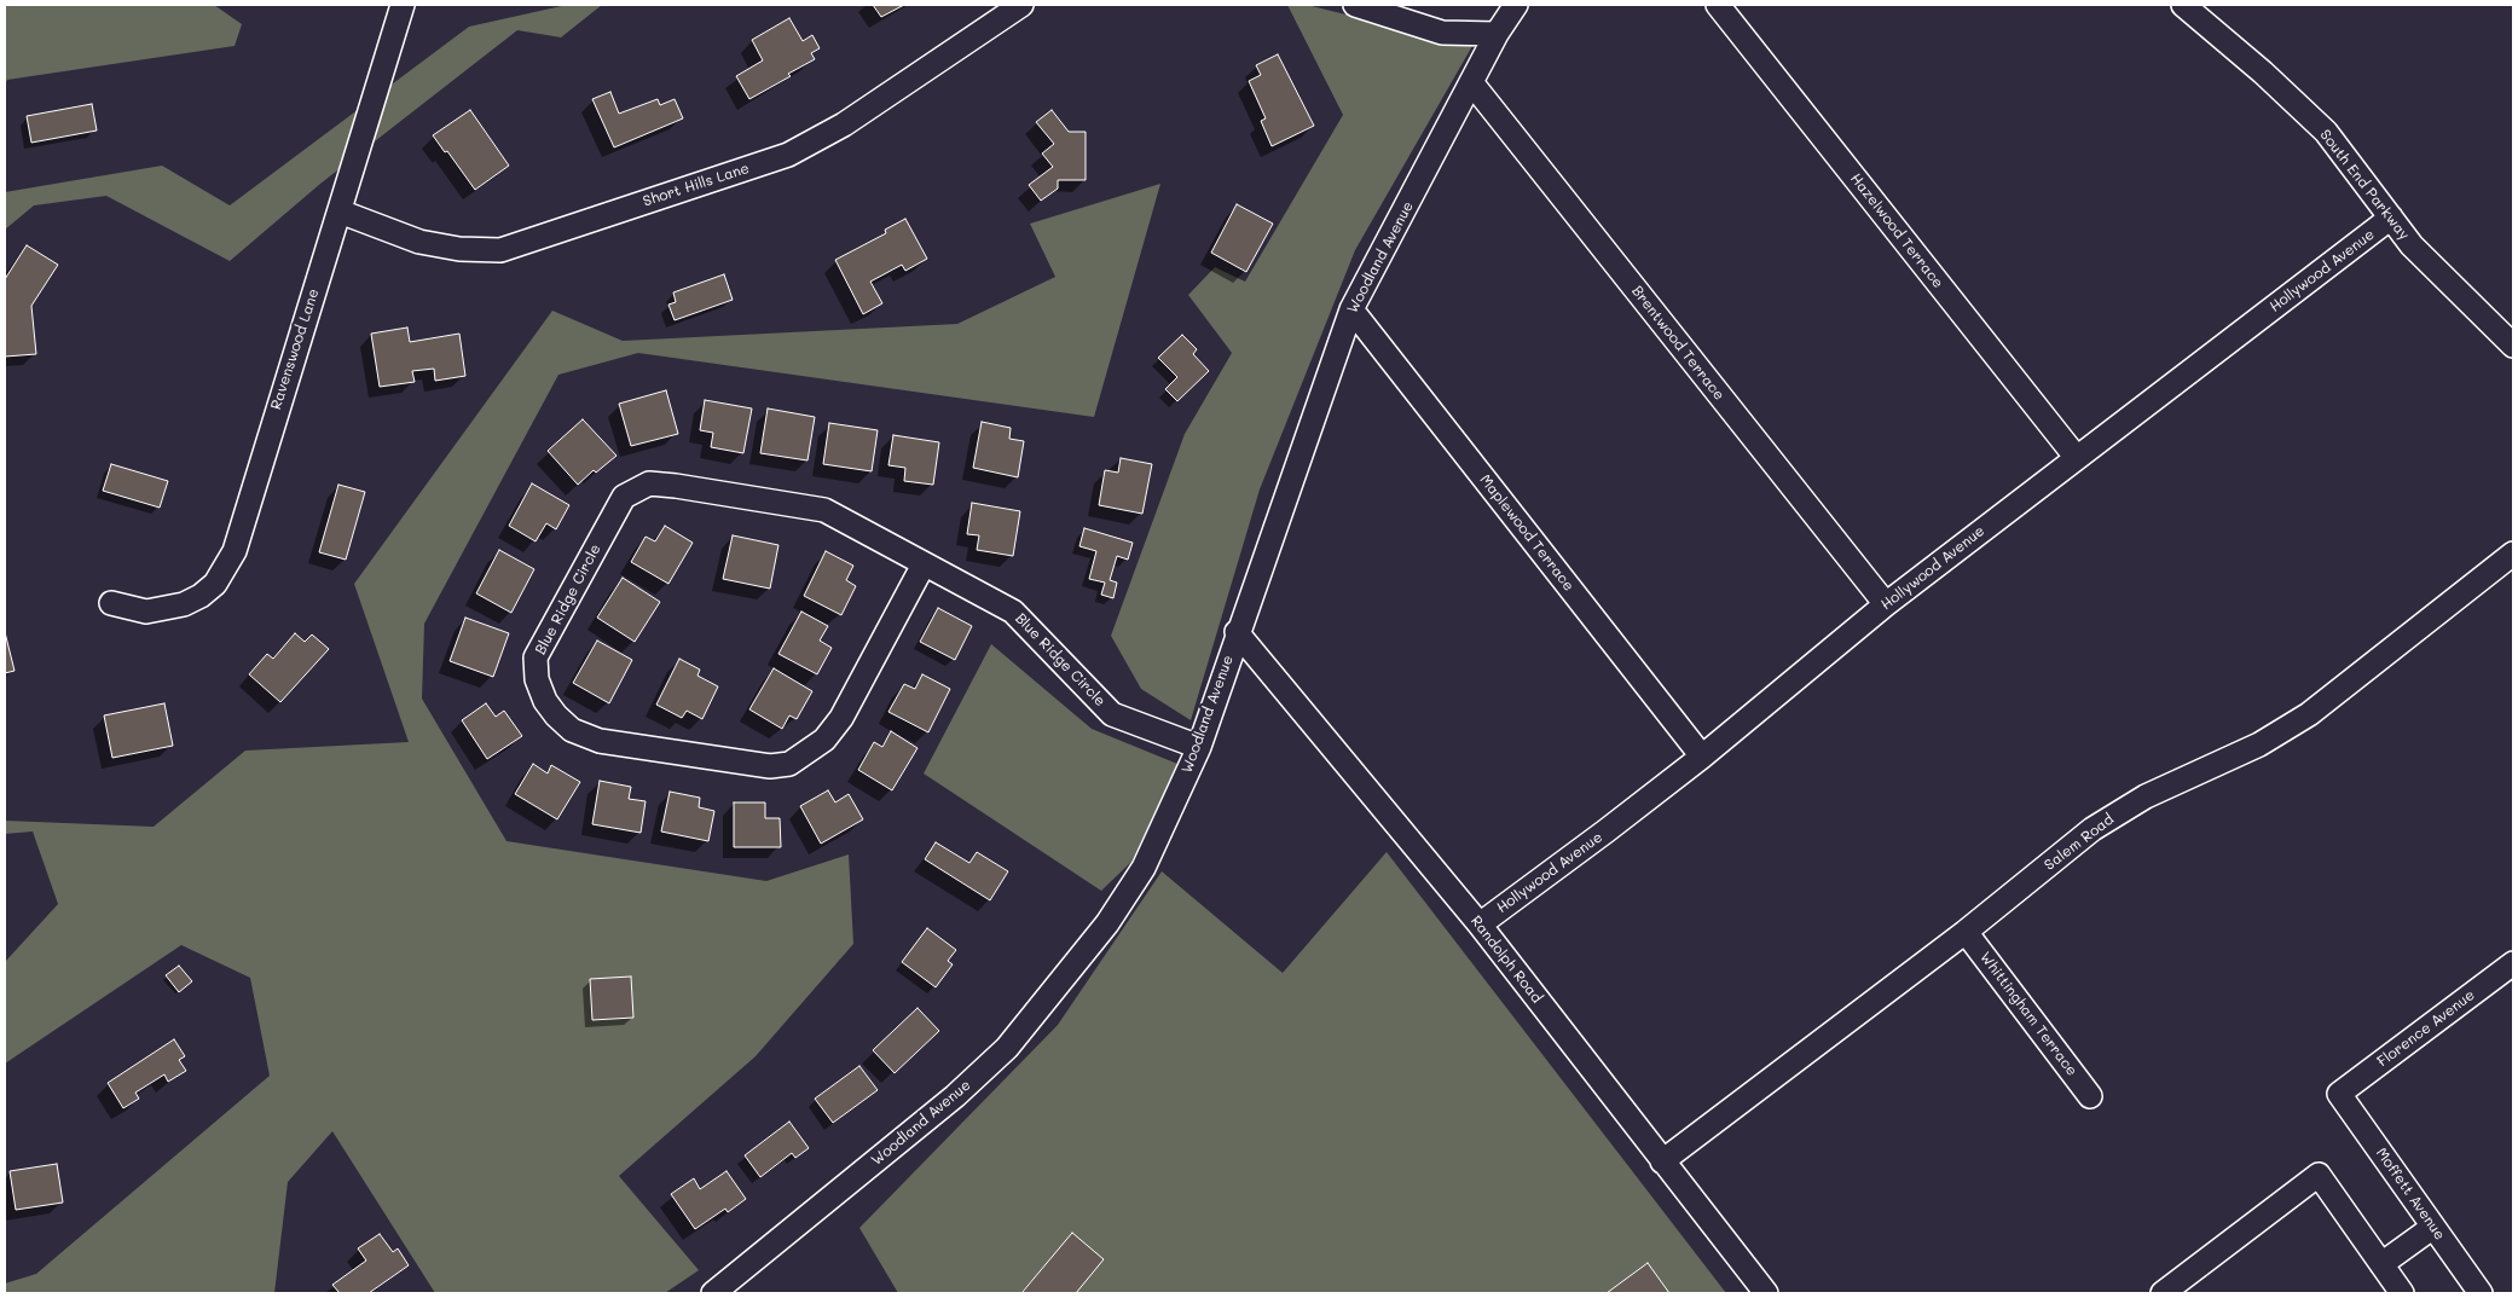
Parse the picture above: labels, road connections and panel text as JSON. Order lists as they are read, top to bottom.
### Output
{
  "streets": {
    "street": [
      "Short Hills Lane",
      "South End Parkway",
      "Hazelwood Terrace",
      "Woodland Avenue",
      "Hollywood Avenue",
      "Brentwood Terrace",
      "Ravenswood Lane",
      "Maplewood Terrace",
      "Blue Ridge Circle",
      "Salem Road",
      "Randolph Road",
      "Whittingham Terrace",
      "Florence Avenue",
      "Moffett Avenue"
    ]
  },
  "crossings": [
    ["Short Hills Lane", "Ravenswood Lane"],
    ["South End Parkway", "Hollywood Avenue"],
    ["Hazelwood Terrace", "Hollywood Avenue"],
    ["Woodland Avenue", "Brentwood Terrace"],
    ["Woodland Avenue", "Maplewood Terrace"],
    ["Woodland Avenue", "Blue Ridge Circle"],
    ["Woodland Avenue", "Randolph Road"],
    ["Hollywood Avenue", "Brentwood Terrace"],
    ["Hollywood Avenue", "Maplewood Terrace"],
    ["Hollywood Avenue", "Randolph Road"],
    ["Salem Road", "Randolph Road"],
    ["Salem Road", "Whittingham Terrace"],
    ["Florence Avenue", "Moffett Avenue"]
  ]
}
